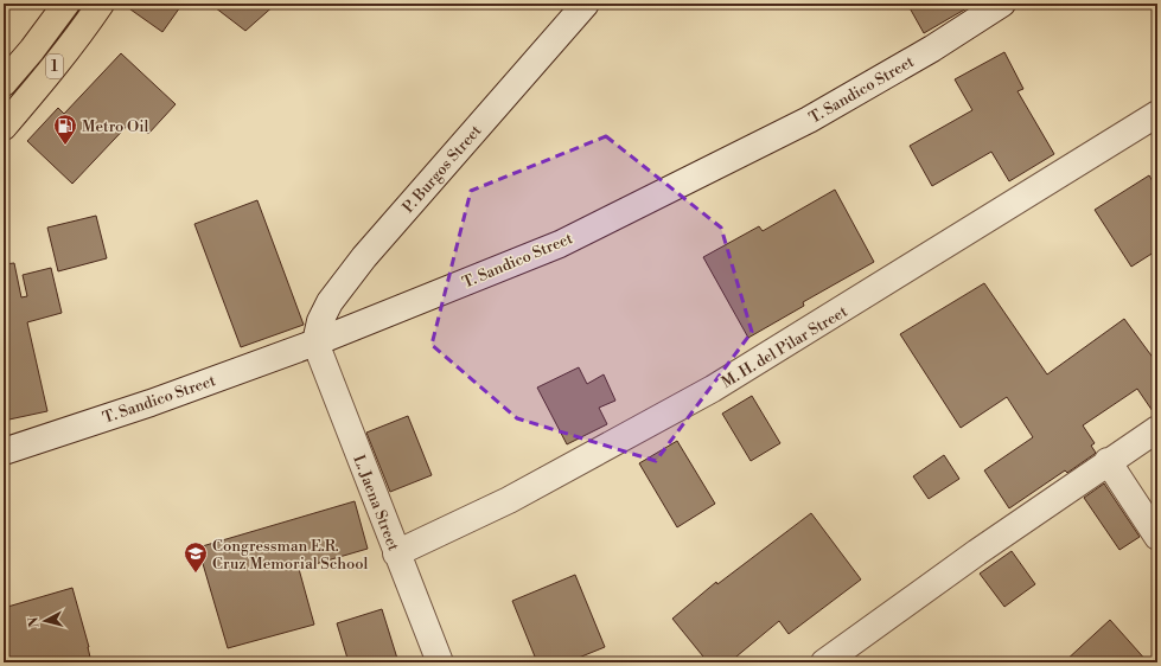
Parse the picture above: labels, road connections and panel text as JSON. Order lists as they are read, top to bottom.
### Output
{
  "streets": {
    "highway": ["1"],
    "street": [
      "T. Sandico Street",
      "P. Burgos Street",
      "M. H. del Pilar Street",
      "L. Jaena Street"
    ]
  },
  "crossings": [
    ["T. Sandico Street", "P. Burgos Street"],
    ["T. Sandico Street", "L. Jaena Street"],
    ["P. Burgos Street", "L. Jaena Street"],
    ["M. H. del Pilar Street", "L. Jaena Street"]
  ],
  "places": {
    "fuel station": ["Metro Oil"],
    "school or university": ["Congressman E.R. Cruz Memorial School"]
  },
  "north": "left"
}
